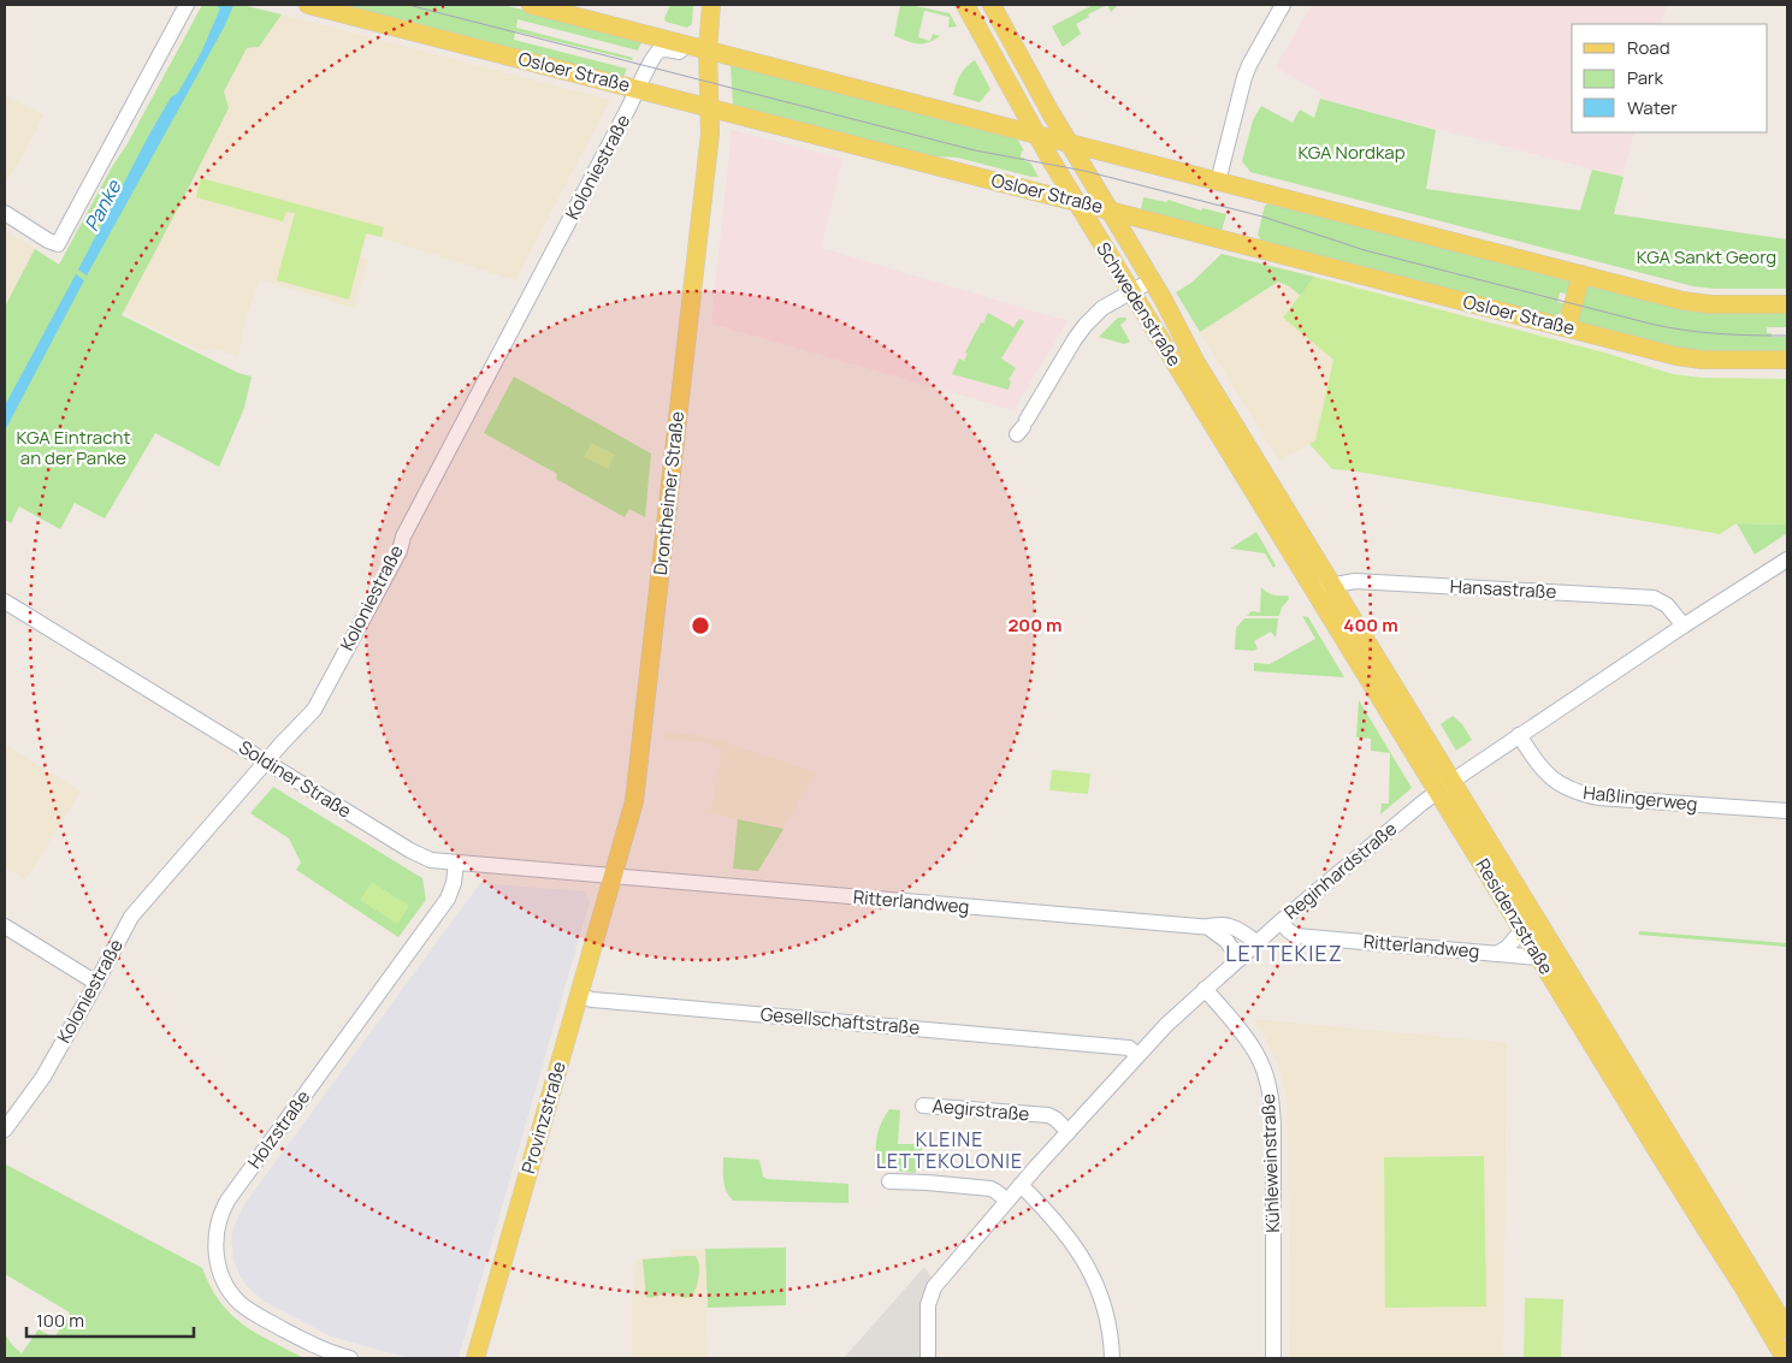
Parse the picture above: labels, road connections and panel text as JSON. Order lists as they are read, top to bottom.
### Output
{
  "streets": {
    "main road": [
      "Osloer Straße",
      "Schwedenstraße",
      "Drontheimer Straße",
      "Residenzstraße",
      "Provinzstraße"
    ],
    "street": [
      "Koloniestraße",
      "Hansastraße",
      "Soldiner Straße",
      "Haßlingerweg",
      "Reginhardstraße",
      "Ritterlandweg",
      "Gesellschaftstraße",
      "Aegirstraße",
      "Holzstraße",
      "Kühleweinstraße"
    ]
  },
  "crossings": [
    ["Osloer Straße", "Koloniestraße"],
    ["Osloer Straße", "Schwedenstraße"],
    ["Osloer Straße", "Drontheimer Straße"],
    ["Koloniestraße", "Soldiner Straße"],
    ["Schwedenstraße", "Residenzstraße"],
    ["Drontheimer Straße", "Soldiner Straße"],
    ["Drontheimer Straße", "Ritterlandweg"],
    ["Drontheimer Straße", "Provinzstraße"],
    ["Hansastraße", "Reginhardstraße"],
    ["Hansastraße", "Residenzstraße"],
    ["Soldiner Straße", "Ritterlandweg"],
    ["Soldiner Straße", "Provinzstraße"],
    ["Soldiner Straße", "Holzstraße"],
    ["Haßlingerweg", "Reginhardstraße"],
    ["Reginhardstraße", "Ritterlandweg"],
    ["Reginhardstraße", "Residenzstraße"],
    ["Reginhardstraße", "Gesellschaftstraße"],
    ["Reginhardstraße", "Aegirstraße"],
    ["Reginhardstraße", "Kühleweinstraße"],
    ["Ritterlandweg", "Residenzstraße"],
    ["Ritterlandweg", "Provinzstraße"],
    ["Gesellschaftstraße", "Provinzstraße"]
  ],
  "districts": ["LETTEKIEZ", "KLEINE LETTEKOLONIE"],
  "water": ["Panke"],
  "parks": ["KGA Nordkap", "KGA Sankt Georg", "KGA Eintracht an der Panke"],
  "legend": ["Road", "Park", "Water"],
  "scale_bar": "100 m",
  "rings": ["200 m", "400 m"]
}
